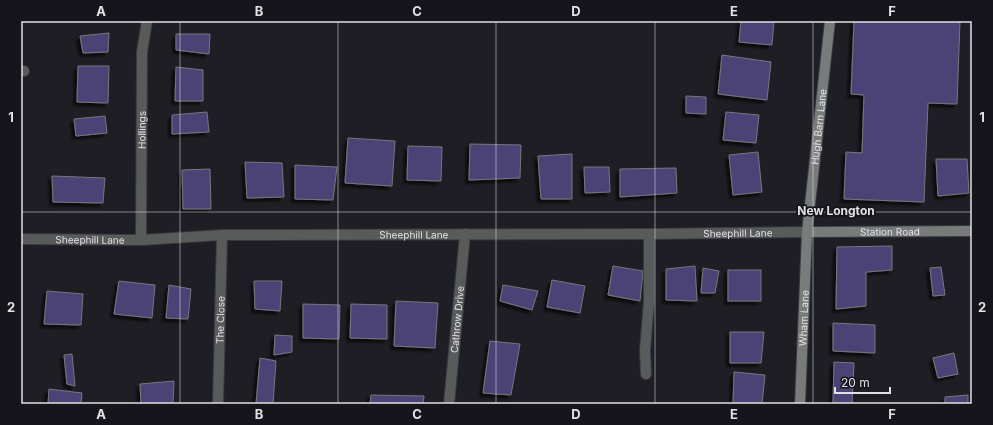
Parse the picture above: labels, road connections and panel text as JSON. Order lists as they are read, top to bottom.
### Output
{
  "streets": {
    "street": [
      "Hugh Barn Lane",
      "Hollings",
      "Station Road",
      "Sheephill Lane",
      "Wham Lane",
      "Cathrow Drive",
      "The Close"
    ]
  },
  "crossings": [
    ["Hugh Barn Lane", "Station Road"],
    ["Hugh Barn Lane", "Sheephill Lane"],
    ["Hugh Barn Lane", "Wham Lane"],
    ["Hollings", "Sheephill Lane"],
    ["Station Road", "Sheephill Lane"],
    ["Station Road", "Wham Lane"],
    ["Sheephill Lane", "Wham Lane"],
    ["Sheephill Lane", "Cathrow Drive"],
    ["Sheephill Lane", "The Close"]
  ],
  "districts": ["New Longton"],
  "scale_bar": "20 m",
  "grid": {
    "columns": [
      "A",
      "B",
      "C",
      "D",
      "E",
      "F"
    ],
    "rows": ["1", "2"]
  }
}
